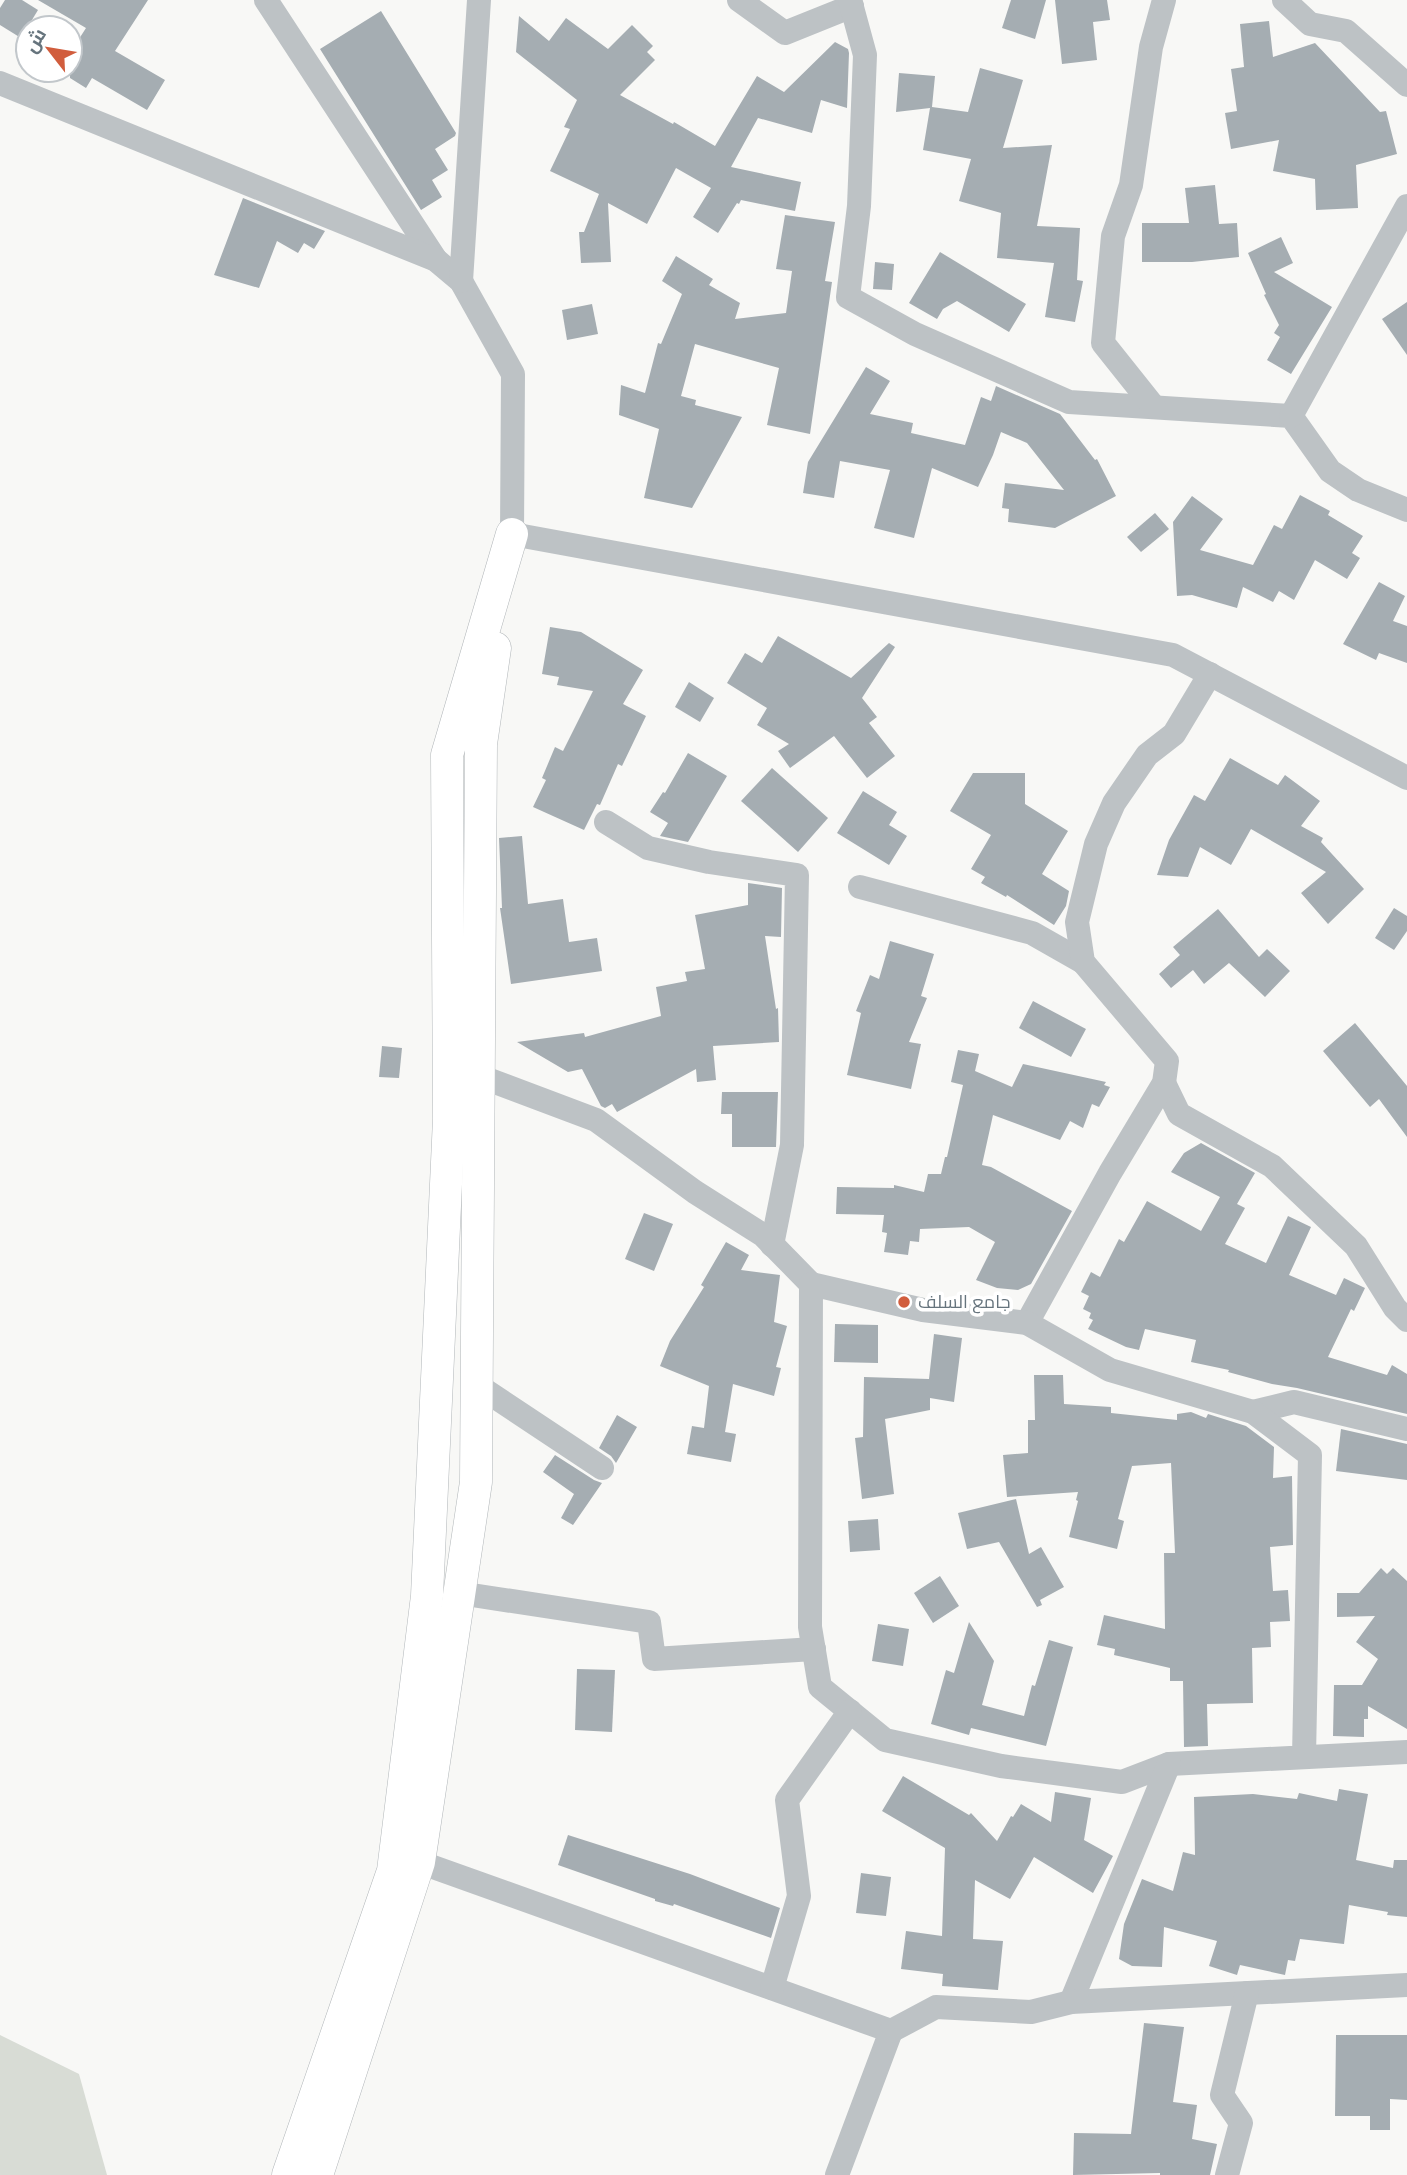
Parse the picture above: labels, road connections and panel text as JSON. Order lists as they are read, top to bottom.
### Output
{
  "places": ["جامع السلف"],
  "north": "top left"
}
